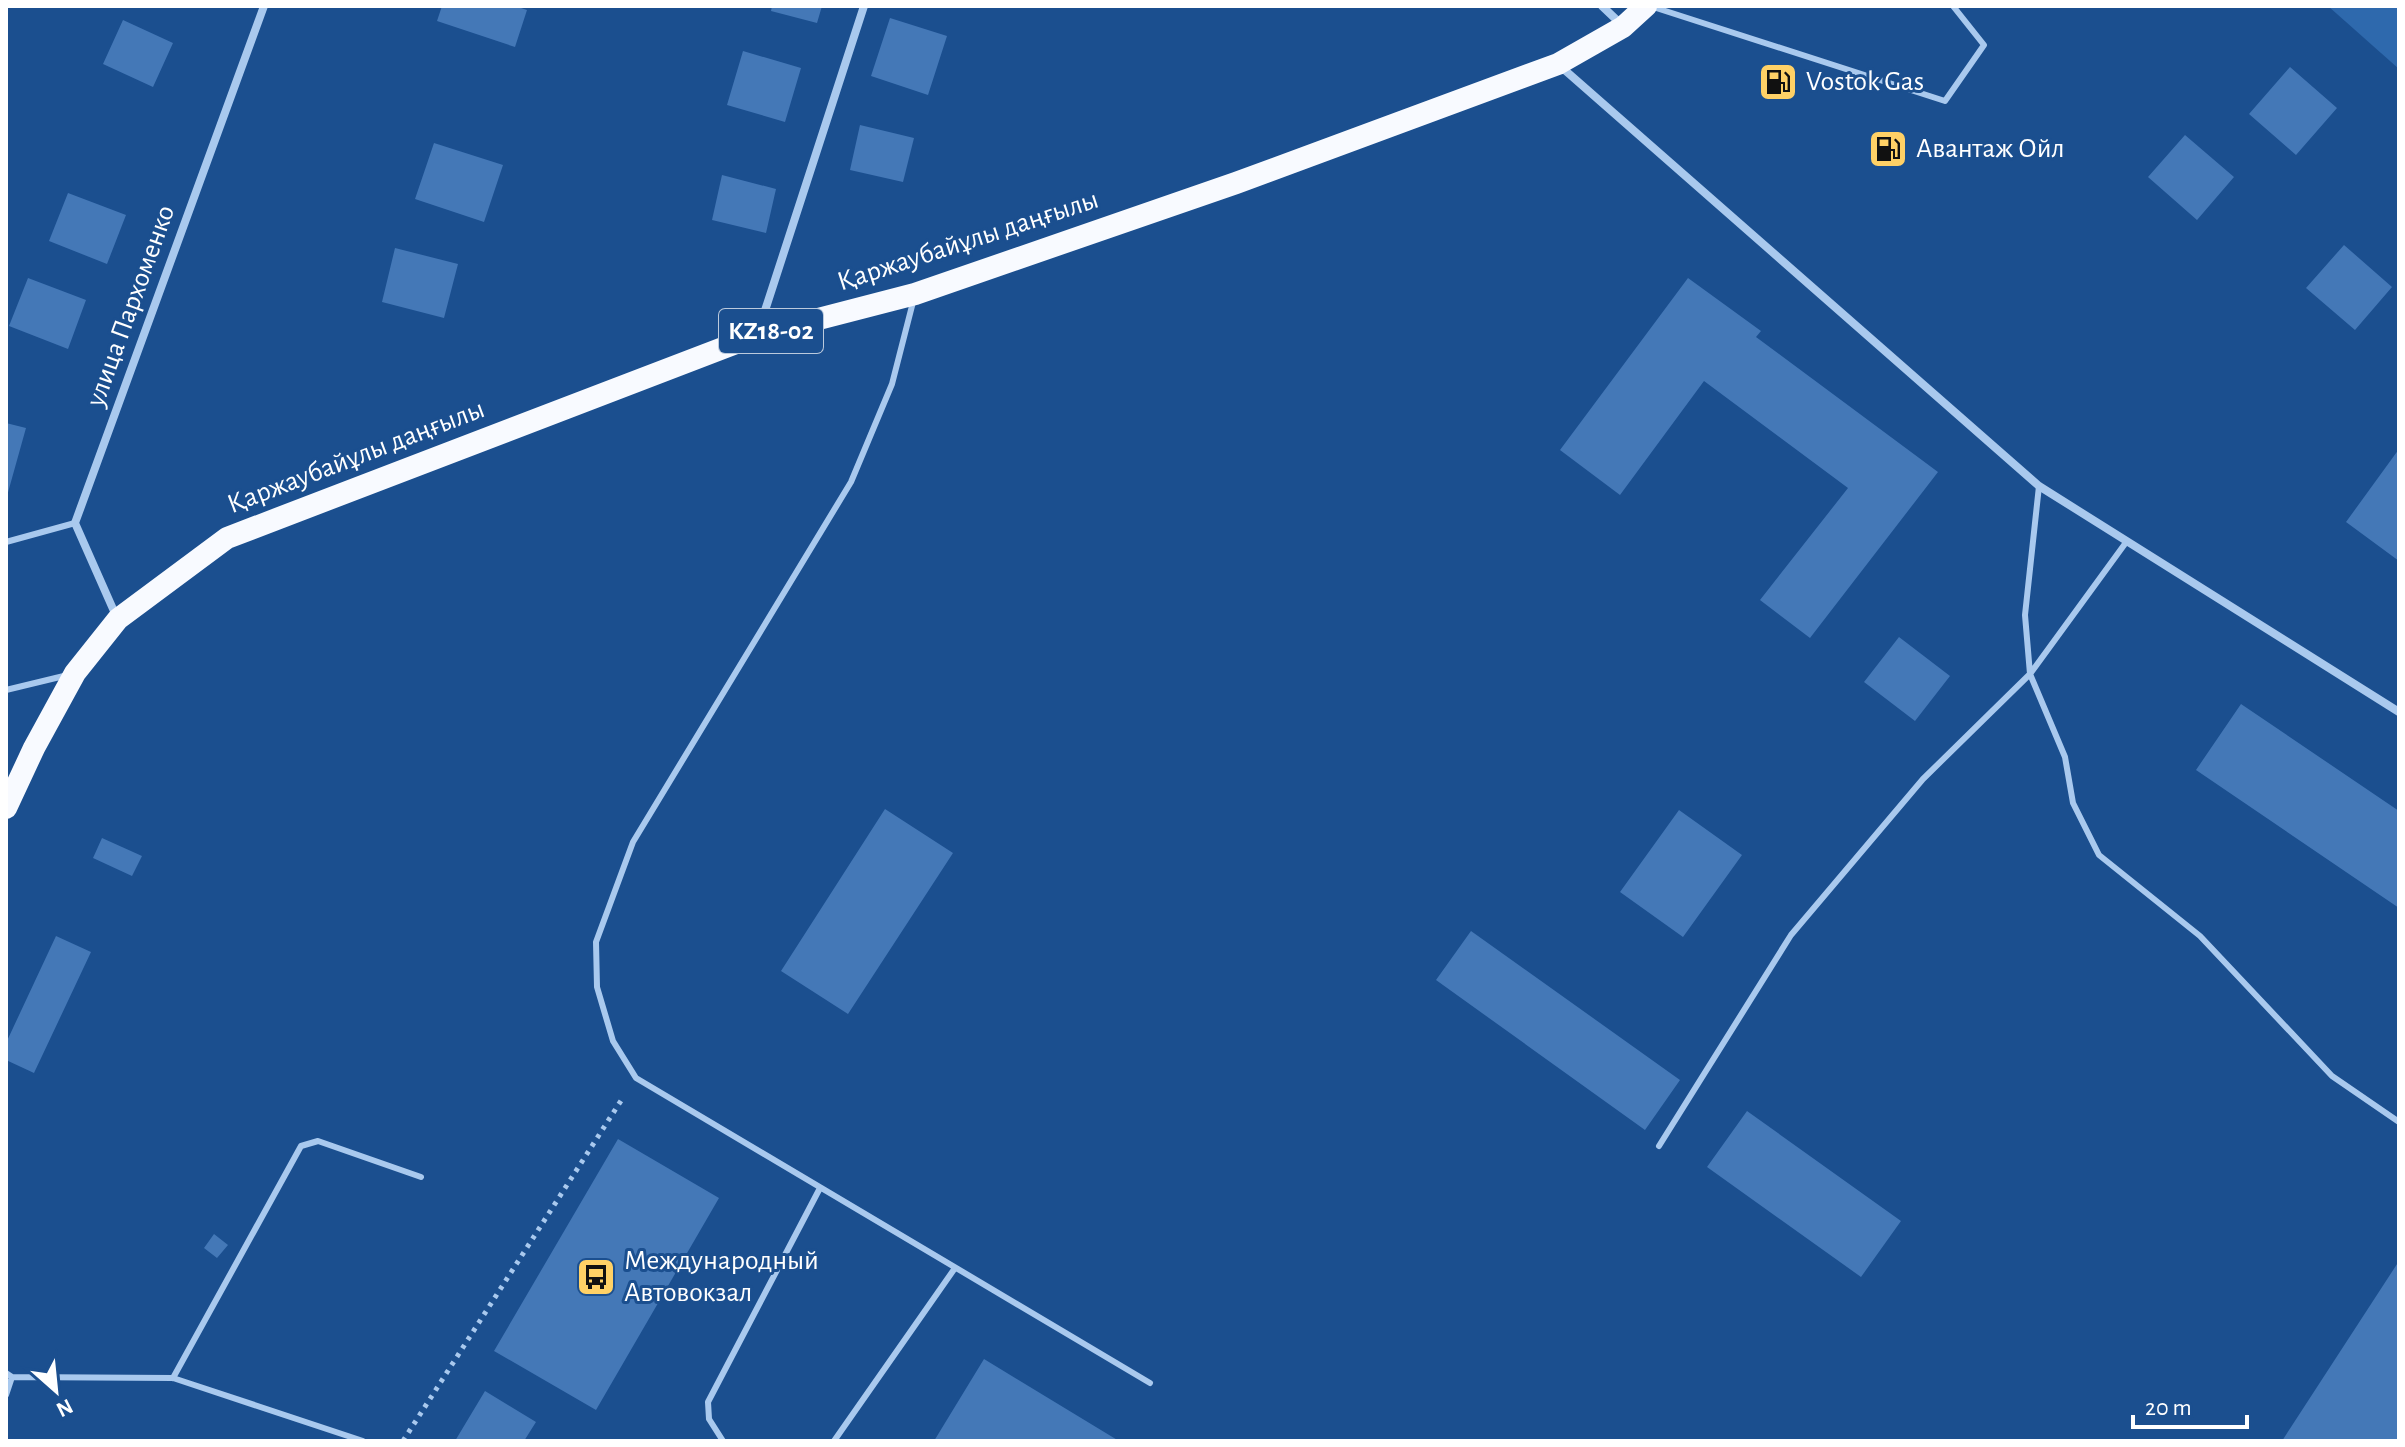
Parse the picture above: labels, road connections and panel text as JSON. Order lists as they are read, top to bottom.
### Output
{
  "streets": {
    "highway": ["Қаржаубайұлы даңғылы", "KZ18-02"],
    "street": ["улица Пархоменко"]
  },
  "places": {
    "fuel station": ["Vostok Gas", "Авантаж Ойл"],
    "bus stop": ["Международный Автовокзал"]
  },
  "scale_bar": "20 m",
  "north": "bottom right"
}
